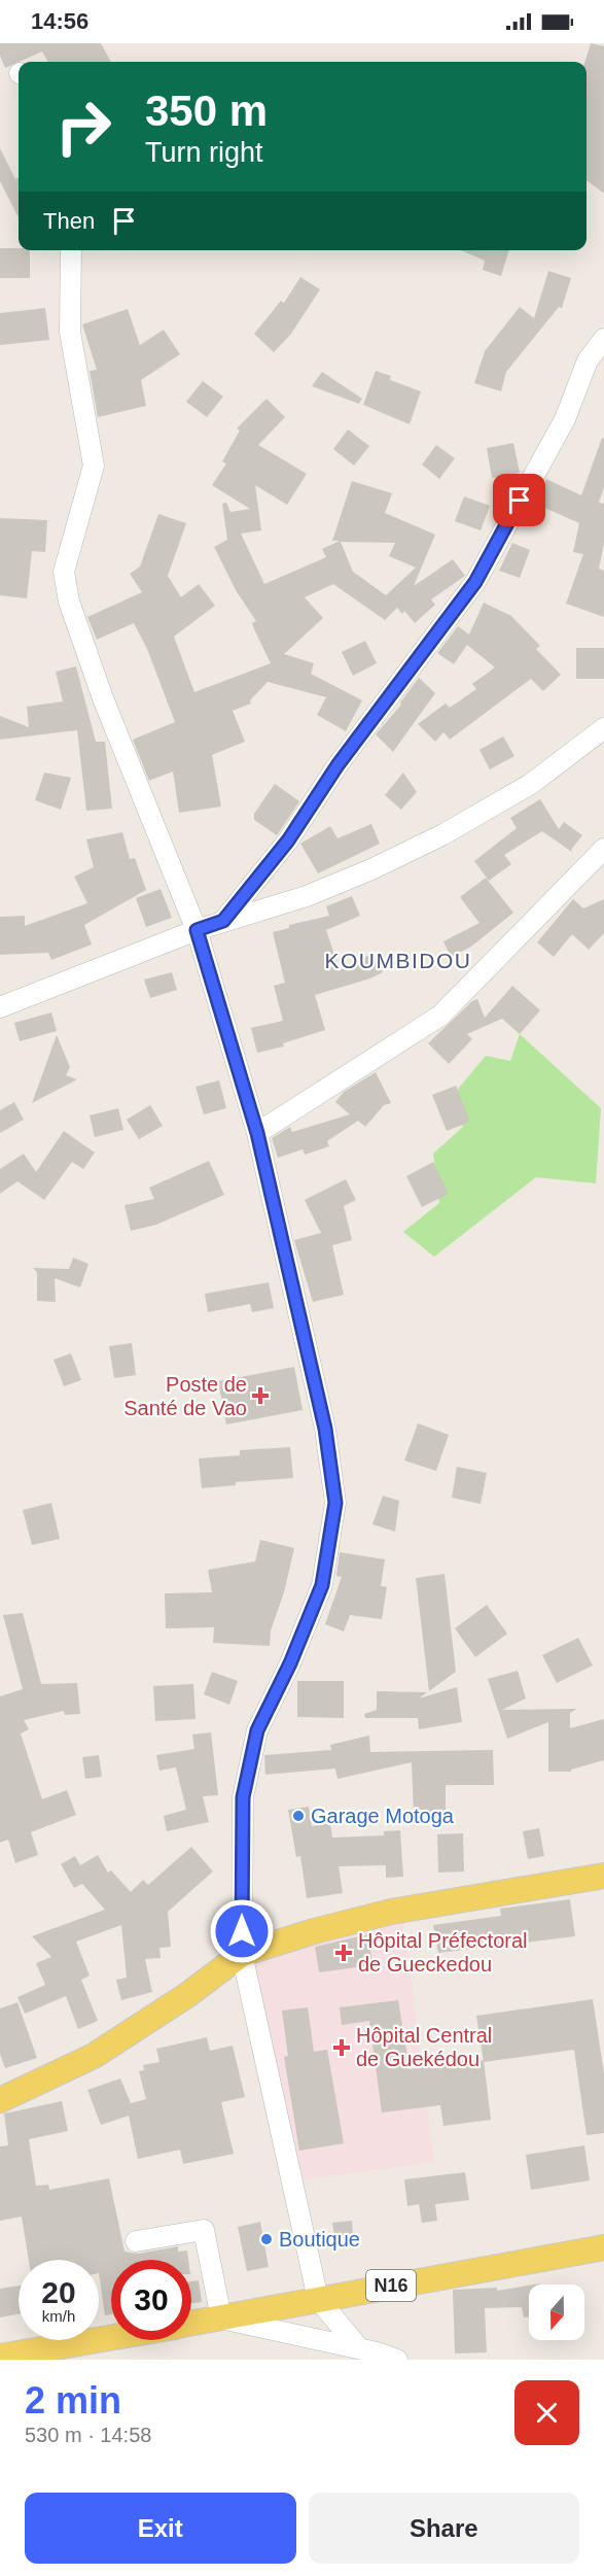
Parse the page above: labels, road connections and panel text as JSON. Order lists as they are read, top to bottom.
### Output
{
  "streets": {
    "main road": ["N16"]
  },
  "districts": ["KOUMBIDOU"],
  "places": {
    "health": ["Poste de Santé de Vao", "Hôpital Préfectoral de Gueckedou", "Hôpital Central de Guekédou"],
    "other": ["Garage Motoga", "Boutique"]
  },
  "north": "bottom",
  "page": {
    "status": "14:56",
    "turn": ["350 m", "Turn right"],
    "then": "Then",
    "speed": "20 km/h",
    "limit": "30",
    "heading": ["2 min", "530 m · 14:58"],
    "buttons": ["Exit", "Share"]
  }
}
